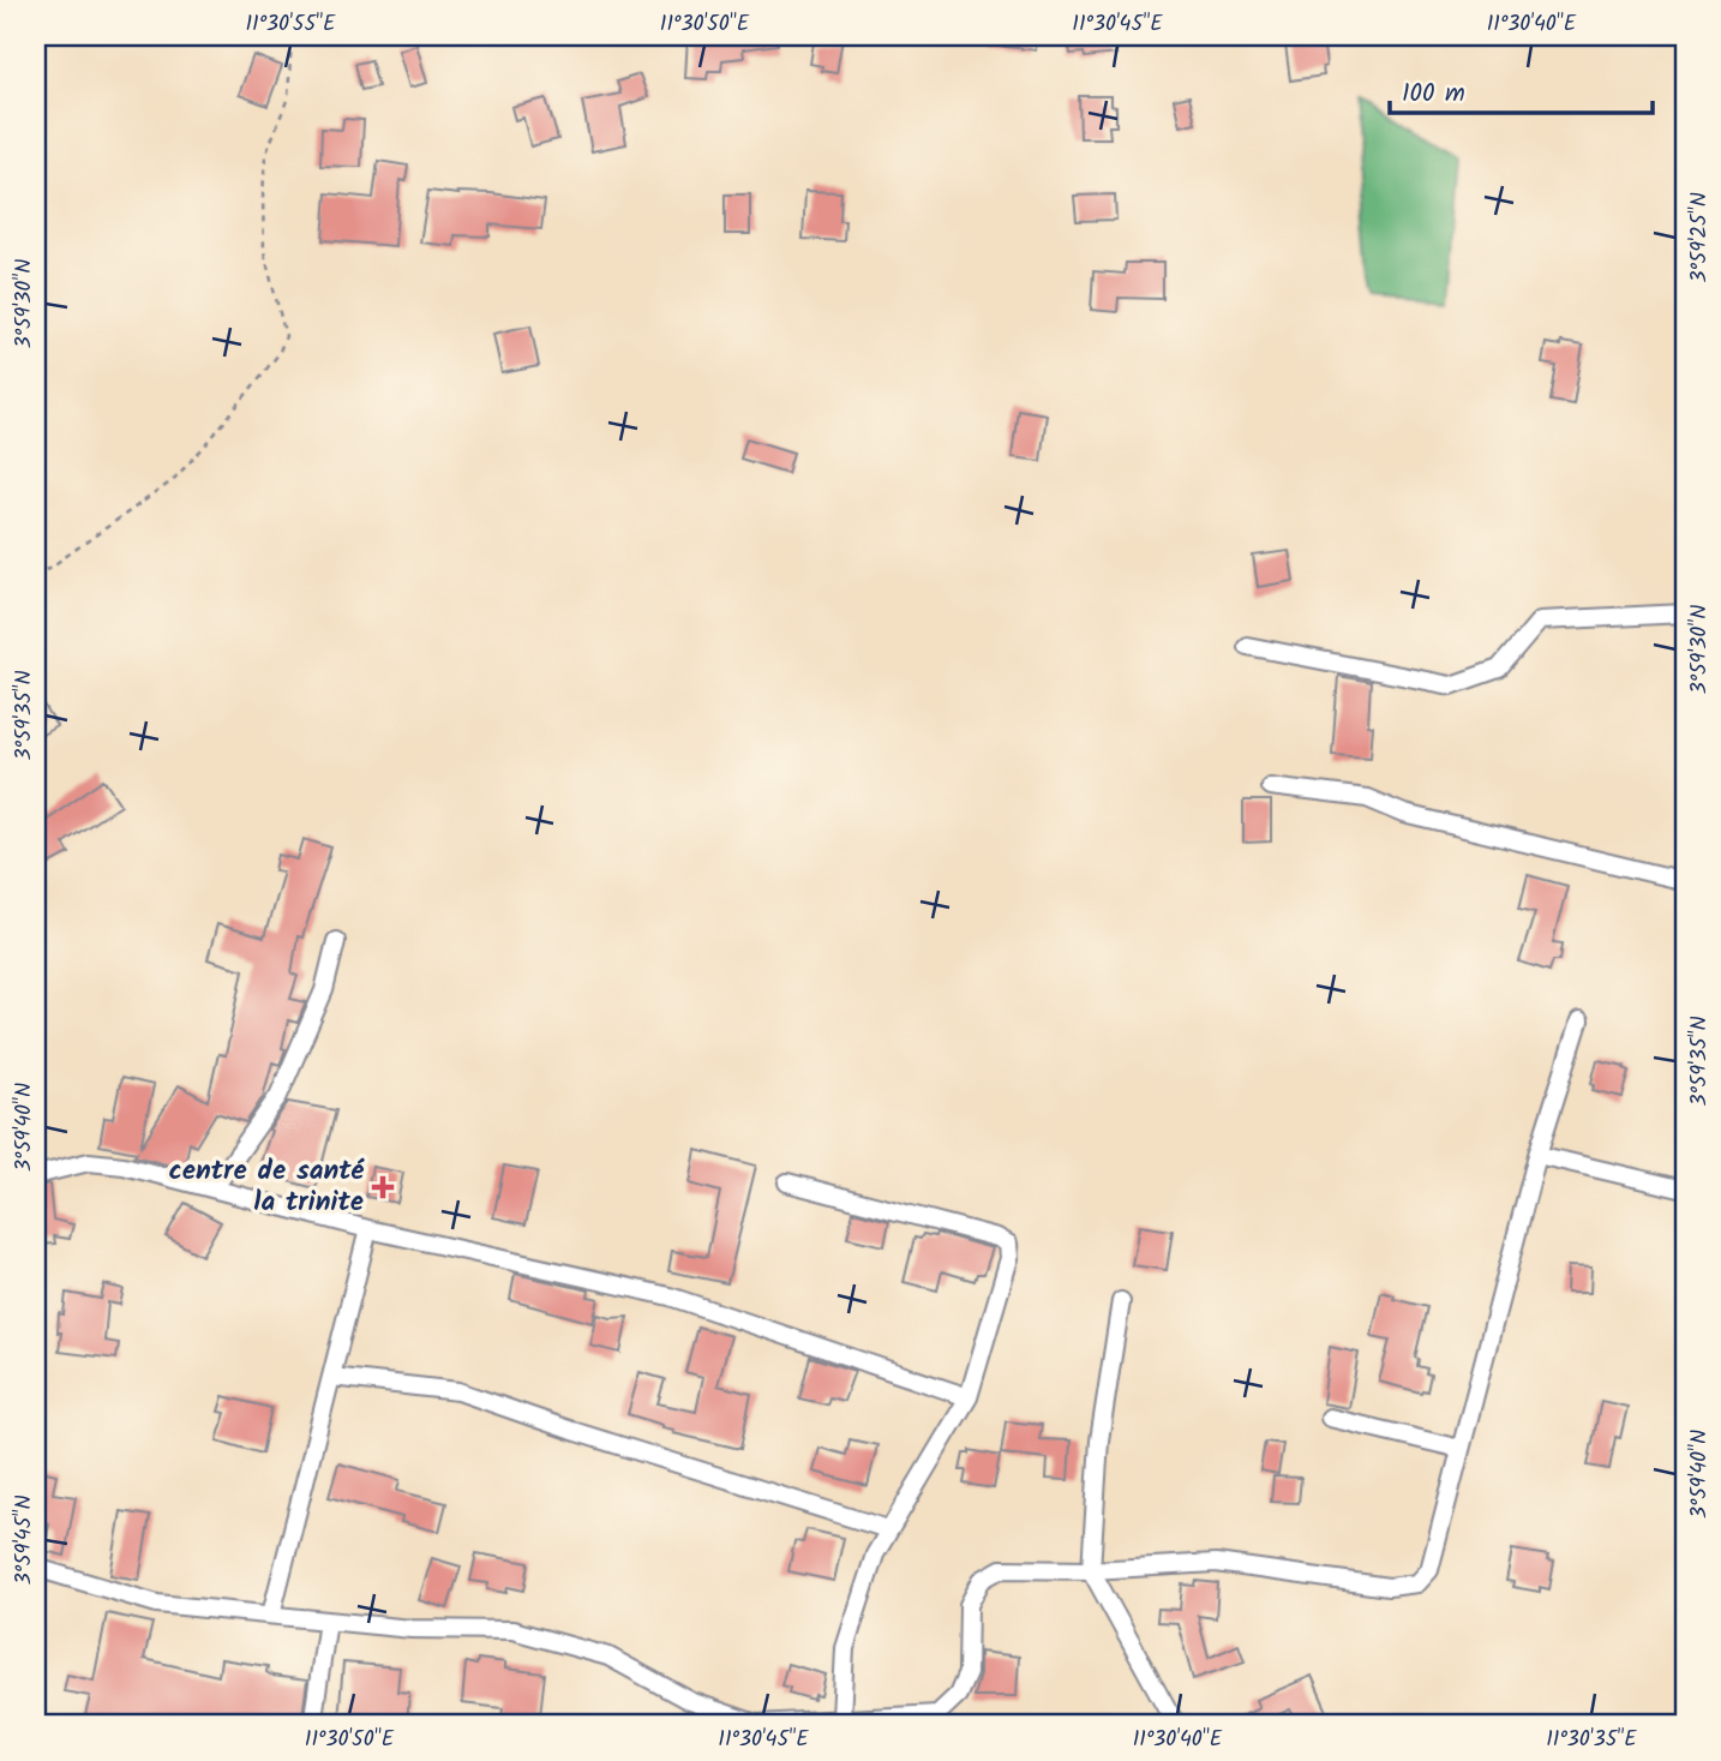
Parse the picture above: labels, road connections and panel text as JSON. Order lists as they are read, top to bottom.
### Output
{
  "places": {
    "health": ["centre de santé la trinite"]
  },
  "scale_bar": "100 m",
  "coordinates": [
    "11°30'55\"E",
    "11°30'50\"E",
    "11°30'45\"E",
    "11°30'40\"E",
    "3°59'25\"N",
    "3°59'30\"N",
    "3°59'35\"N",
    "3°59'40\"N",
    "3°59'45\"N",
    "11°30'35\"E"
  ]
}
